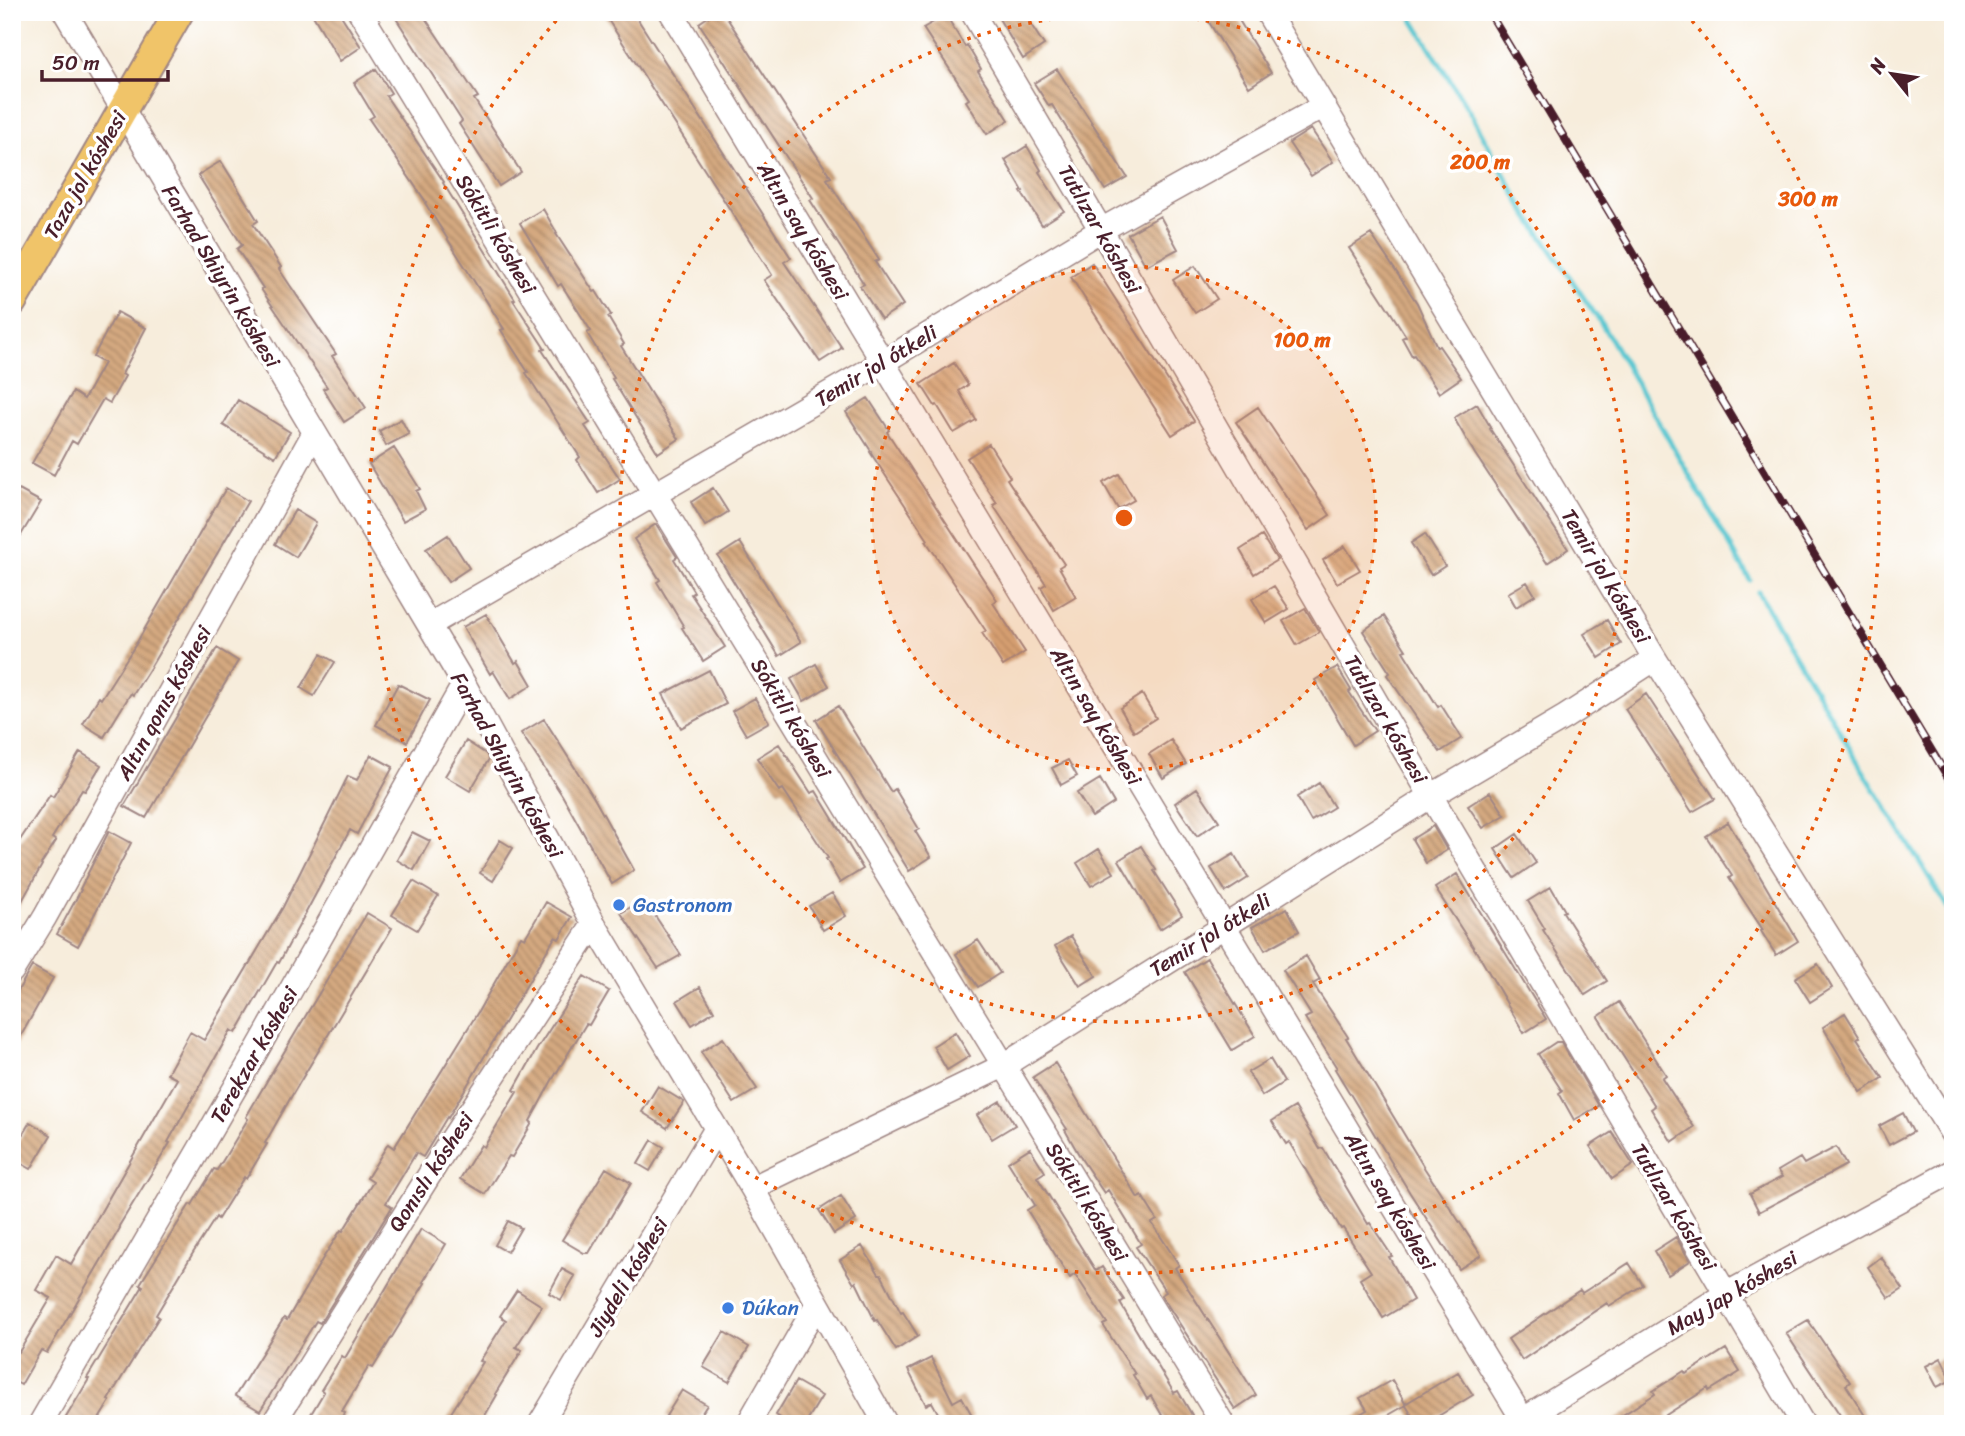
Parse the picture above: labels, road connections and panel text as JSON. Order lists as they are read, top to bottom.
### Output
{
  "streets": {
    "main road": ["Taza jol kóshesi"],
    "street": [
      "Tutlızar kóshesi",
      "Altın say kóshesi",
      "Sókitli kóshesi",
      "Farhad Shiyrin kóshesi",
      "Temir jol ótkeli",
      "Temir jol kóshesi",
      "Altın qonıs kóshesi",
      "Terekzar kóshesi",
      "Qonıslı kóshesi",
      "Jiydeli kóshesi",
      "May jap kóshesi"
    ]
  },
  "crossings": [
    ["Taza jol kóshesi", "Farhad Shiyrin kóshesi"],
    ["Tutlızar kóshesi", "Temir jol ótkeli"],
    ["Tutlızar kóshesi", "May jap kóshesi"],
    ["Altın say kóshesi", "Temir jol ótkeli"],
    ["Altın say kóshesi", "May jap kóshesi"],
    ["Sókitli kóshesi", "Temir jol ótkeli"],
    ["Farhad Shiyrin kóshesi", "Temir jol ótkeli"],
    ["Farhad Shiyrin kóshesi", "Altın qonıs kóshesi"],
    ["Farhad Shiyrin kóshesi", "Terekzar kóshesi"],
    ["Farhad Shiyrin kóshesi", "Qonıslı kóshesi"],
    ["Farhad Shiyrin kóshesi", "Jiydeli kóshesi"],
    ["Temir jol ótkeli", "Temir jol kóshesi"]
  ],
  "places": ["Gastronom", "Dúkan"],
  "scale_bar": "50 m",
  "north": "top left",
  "rings": ["200 m", "300 m", "100 m"]
}
